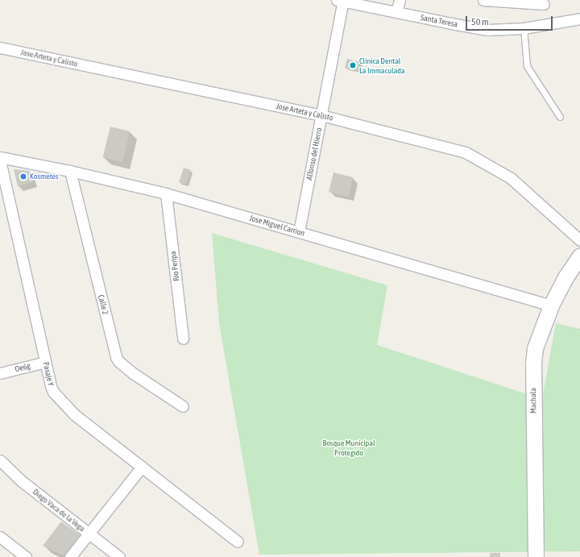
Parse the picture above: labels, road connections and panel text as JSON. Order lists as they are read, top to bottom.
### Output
{
  "streets": {
    "main road": ["Machala"],
    "street": [
      "Santa Teresa",
      "Jose Arteta y Calisto",
      "Alfonso del Hierro",
      "Jose Miguel Carrion",
      "Rio Peripa",
      "Calle 2",
      "Oe6g",
      "Pasaje Y",
      "Diego Vaca de la Vega"
    ]
  },
  "crossings": [
    ["Santa Teresa", "Alfonso del Hierro"],
    ["Jose Arteta y Calisto", "Alfonso del Hierro"],
    ["Alfonso del Hierro", "Jose Miguel Carrion"],
    ["Jose Miguel Carrion", "Rio Peripa"],
    ["Jose Miguel Carrion", "Calle 2"],
    ["Jose Miguel Carrion", "Machala"],
    ["Oe6g", "Pasaje Y"]
  ],
  "parks": ["Bosque Municipal Protegido"],
  "places": ["Clínica Dental La Immaculada", "Kosmetes"],
  "scale_bar": "50 m"
}
